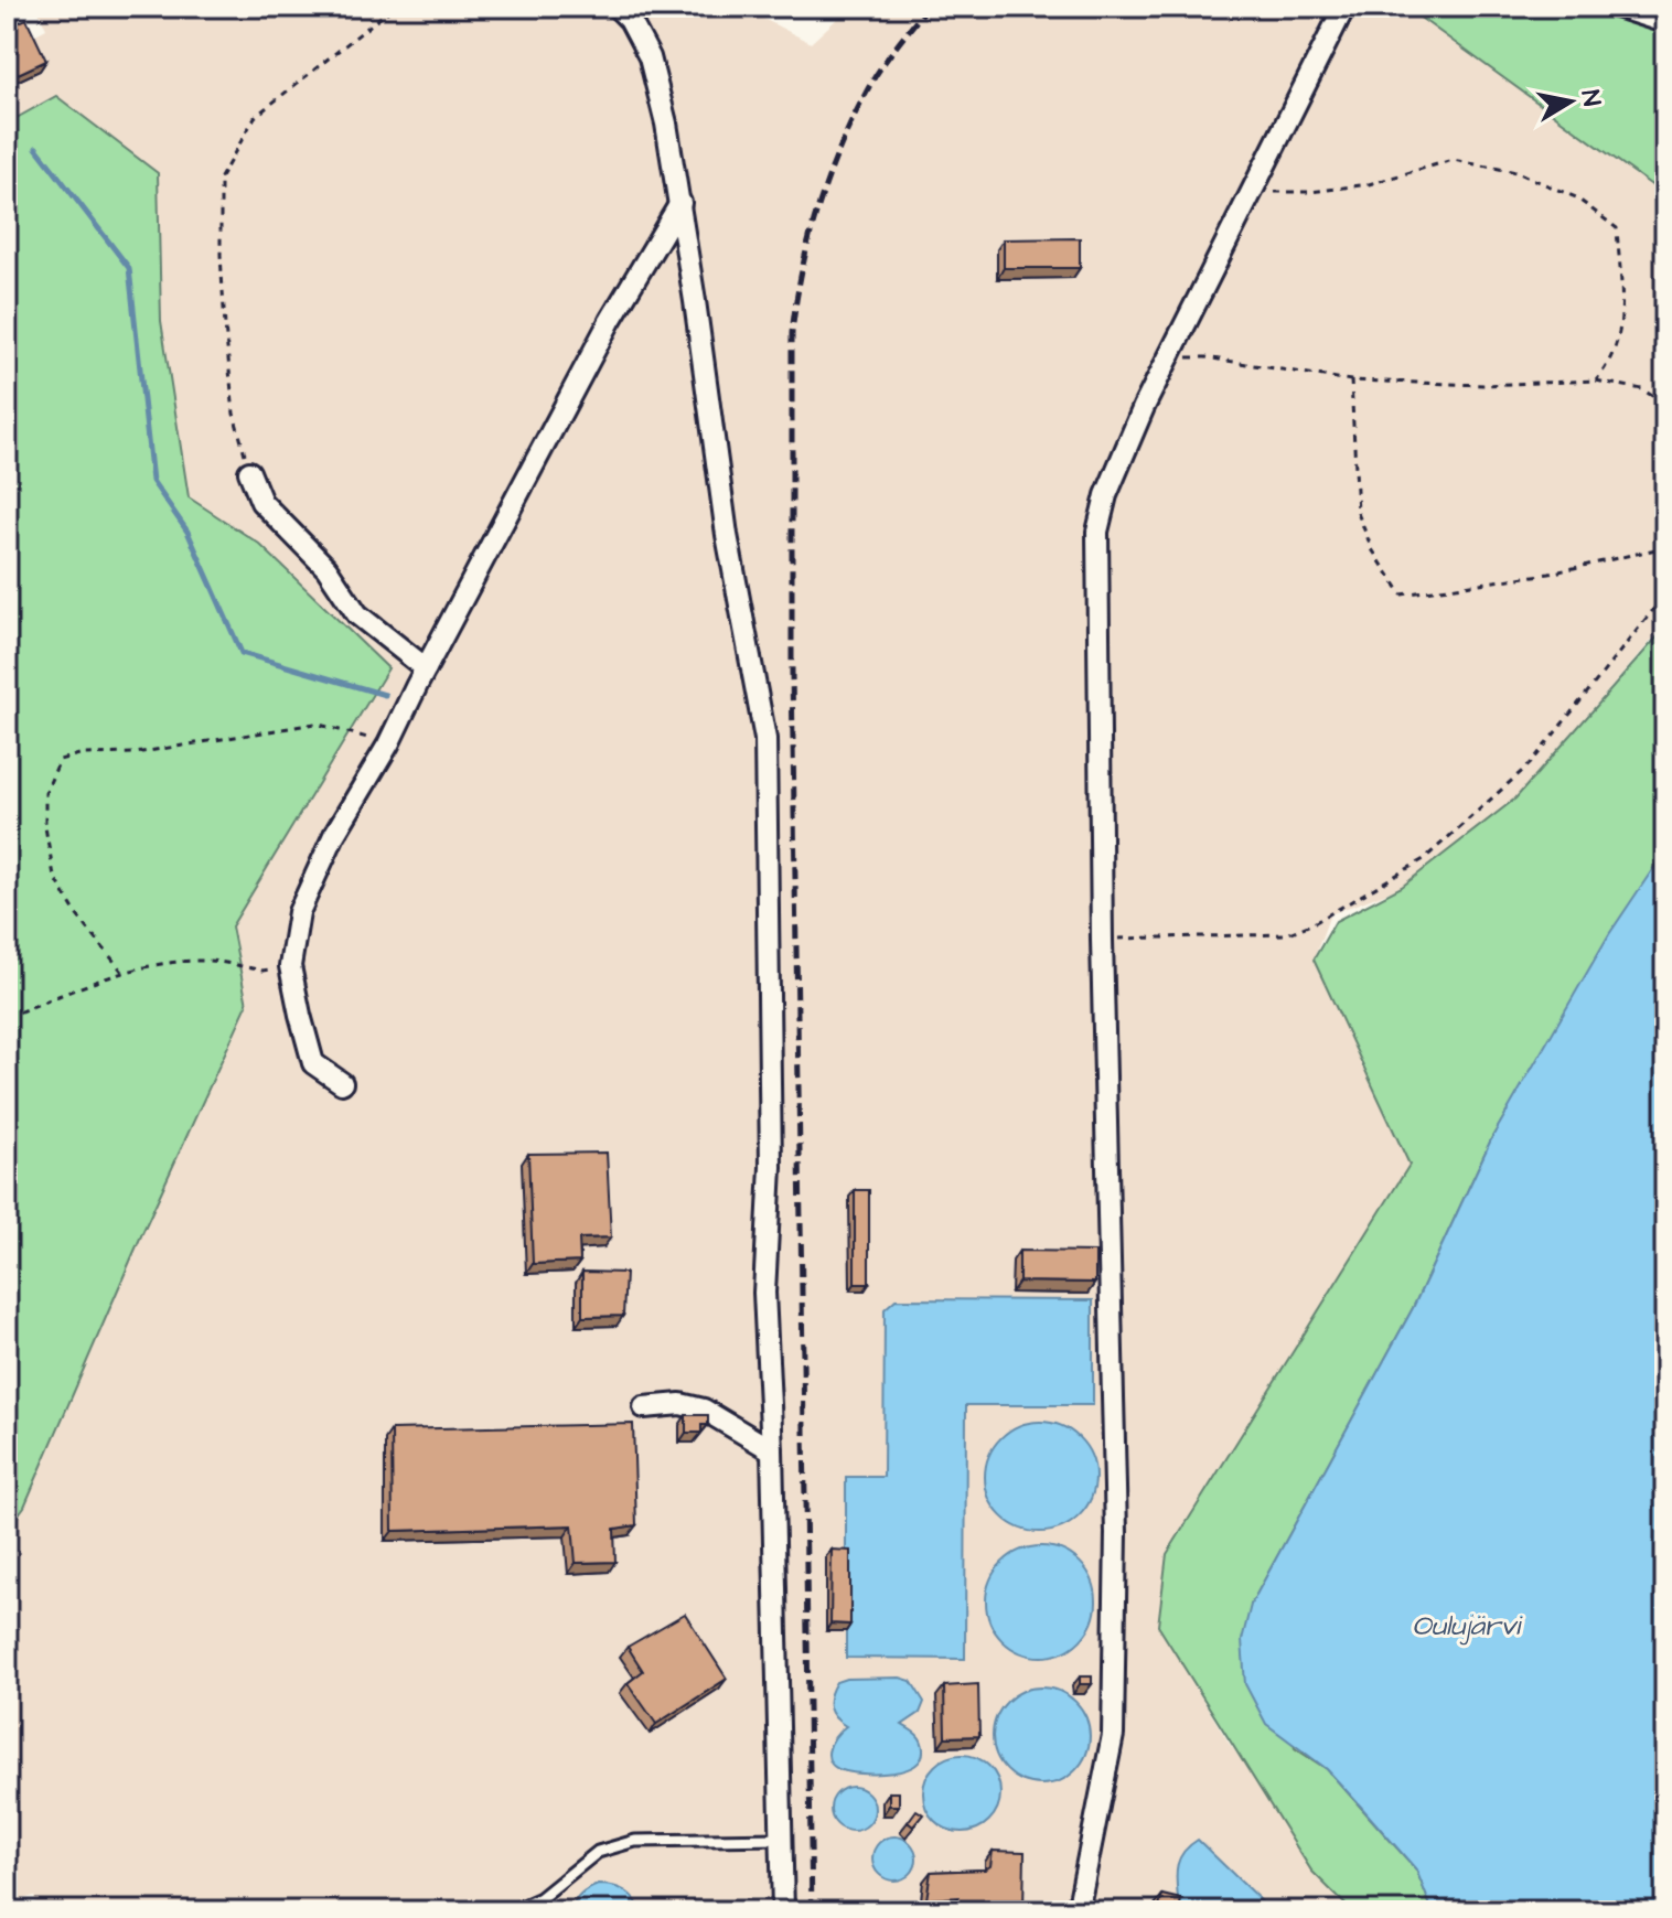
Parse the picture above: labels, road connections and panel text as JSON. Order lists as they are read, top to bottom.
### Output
{
  "water": ["Oulujärvi"],
  "north": "right"
}
